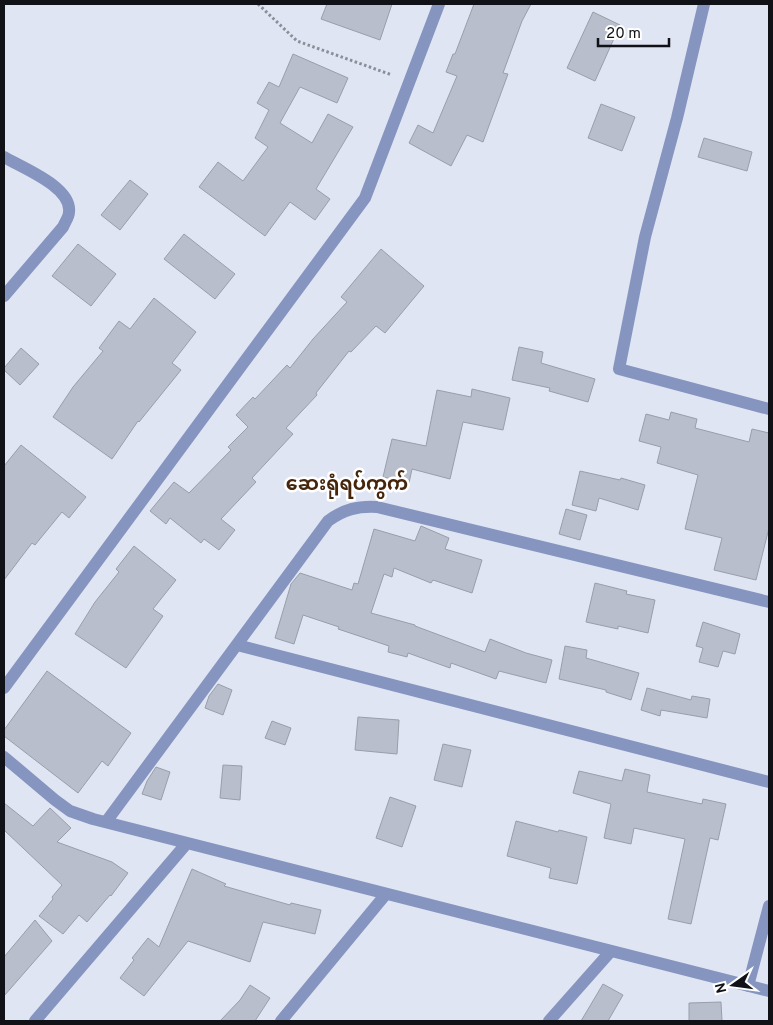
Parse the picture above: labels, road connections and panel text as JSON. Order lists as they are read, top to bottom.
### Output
{
  "districts": ["ဆေးရုံရပ်ကွက်"],
  "scale_bar": "20 m",
  "north": "left"
}
